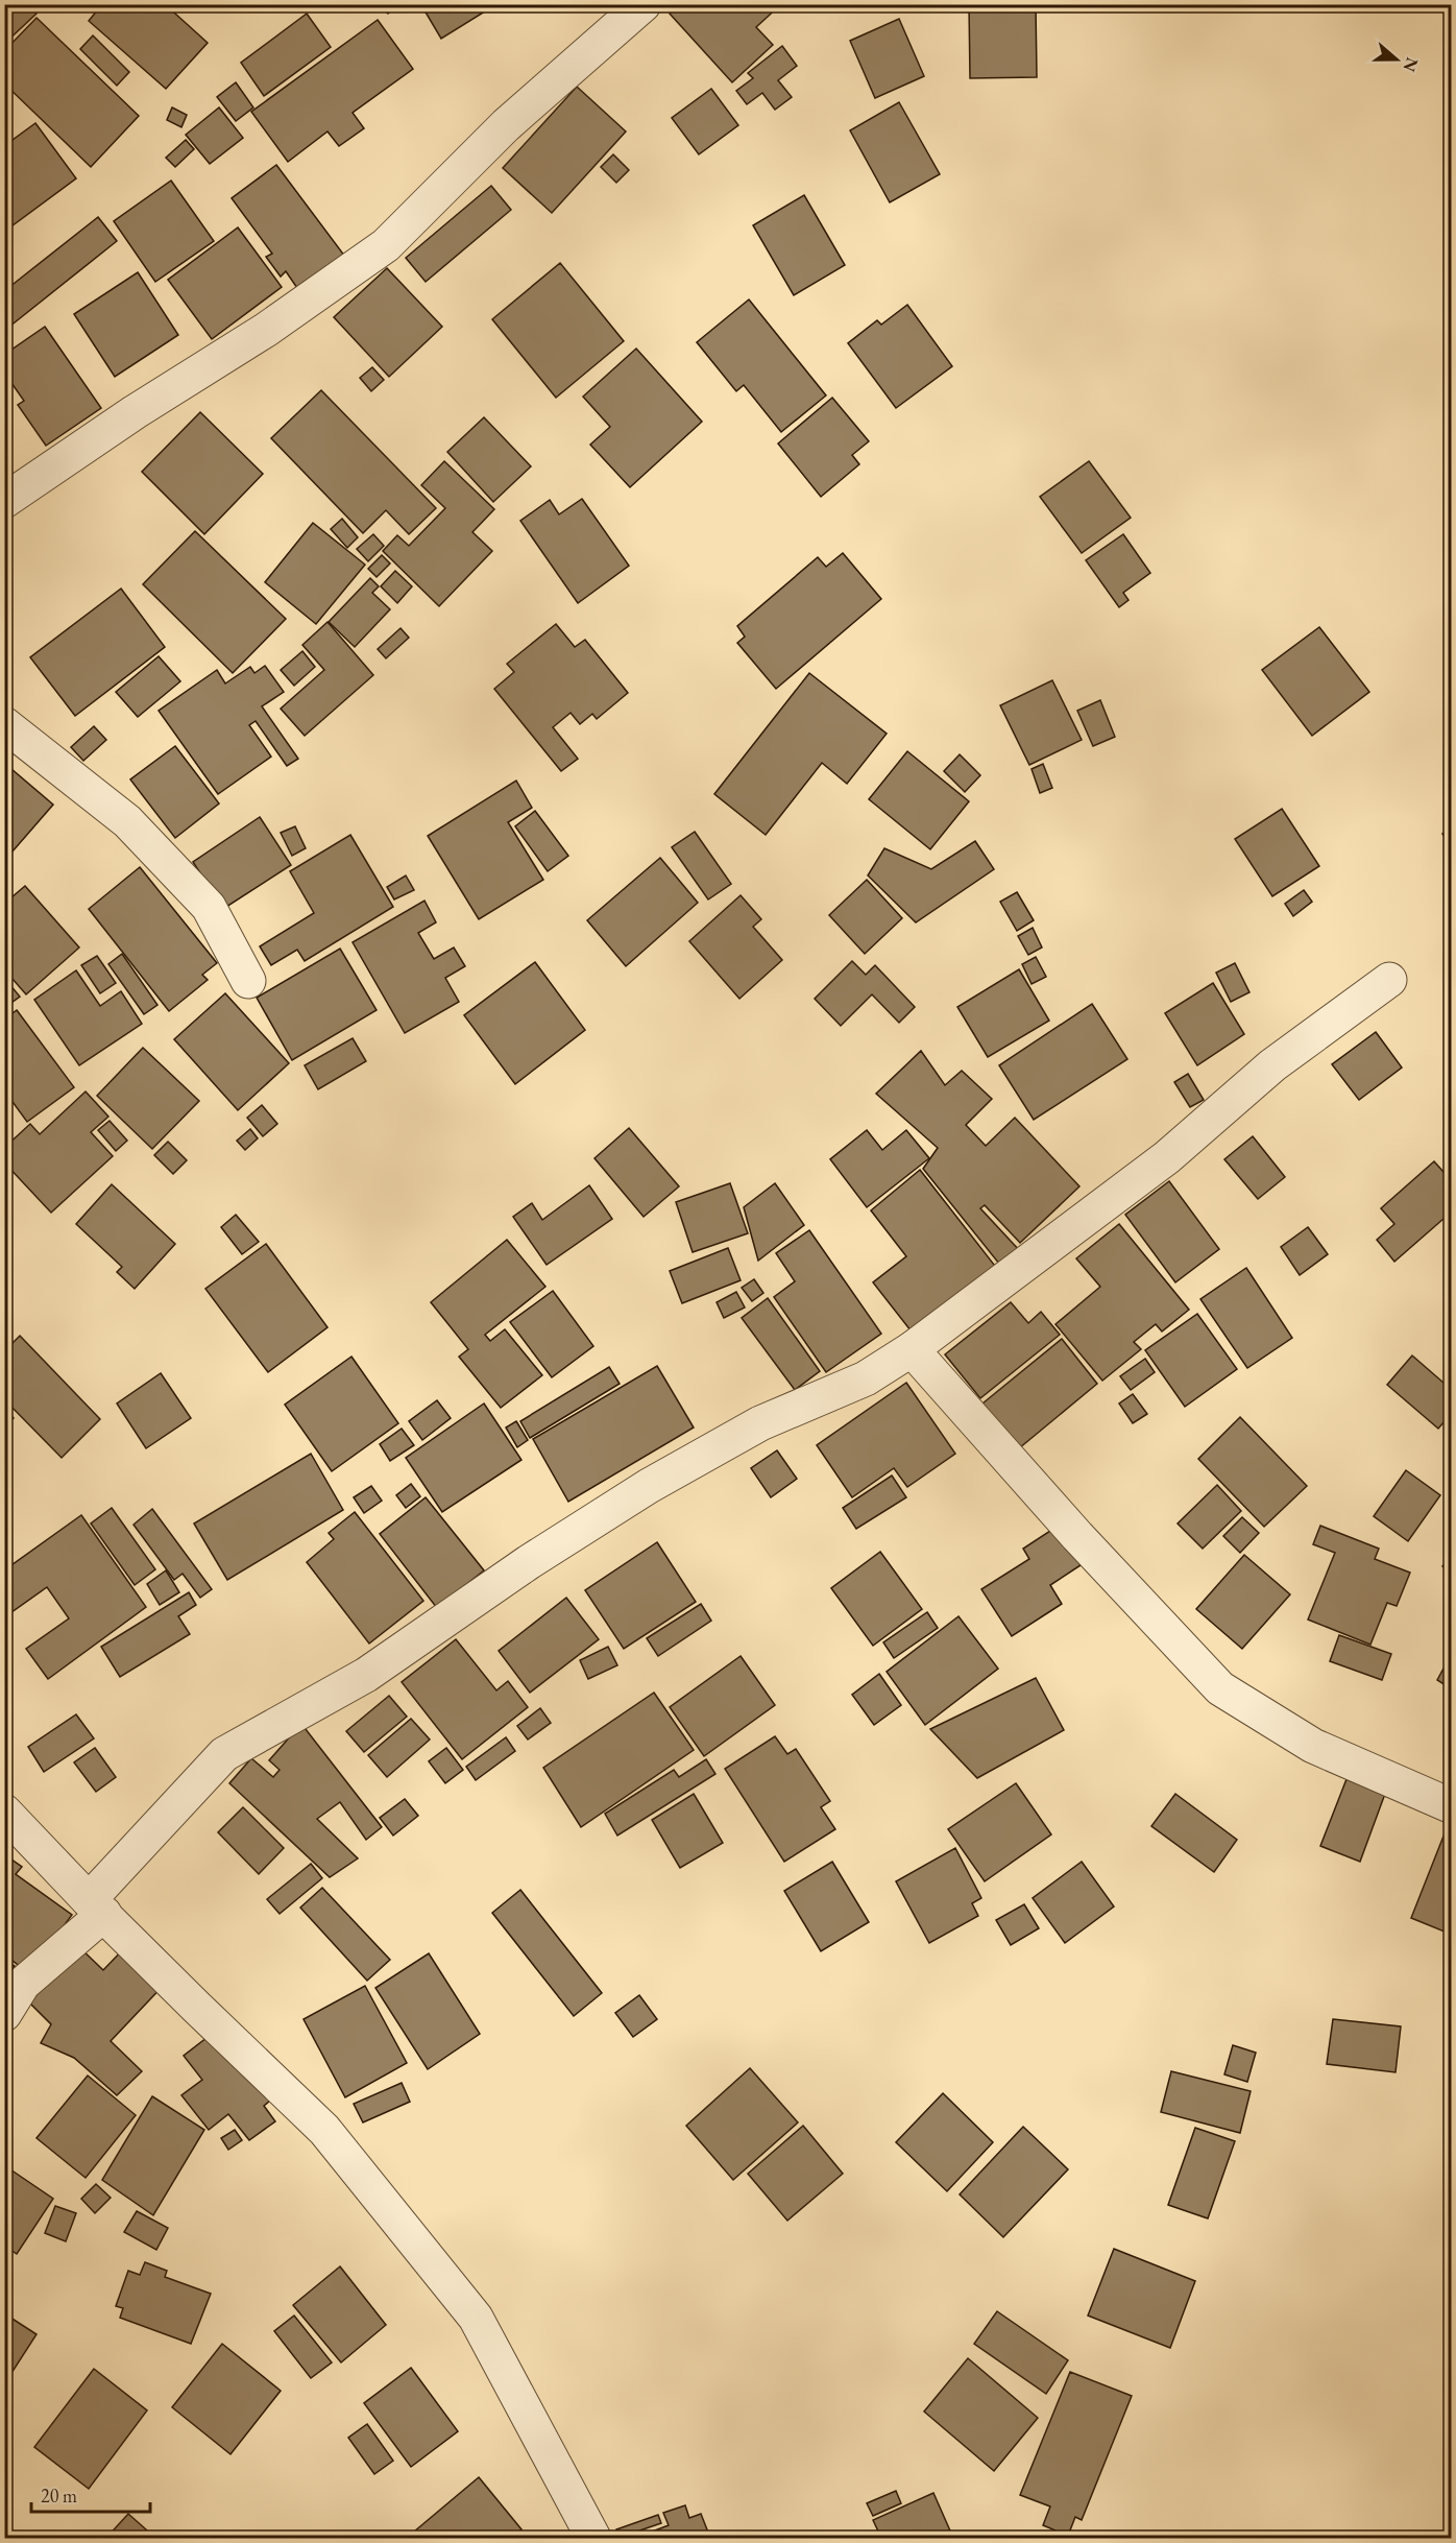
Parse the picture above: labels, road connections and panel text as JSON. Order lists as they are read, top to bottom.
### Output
{
  "scale_bar": "20 m",
  "north": "right"
}
